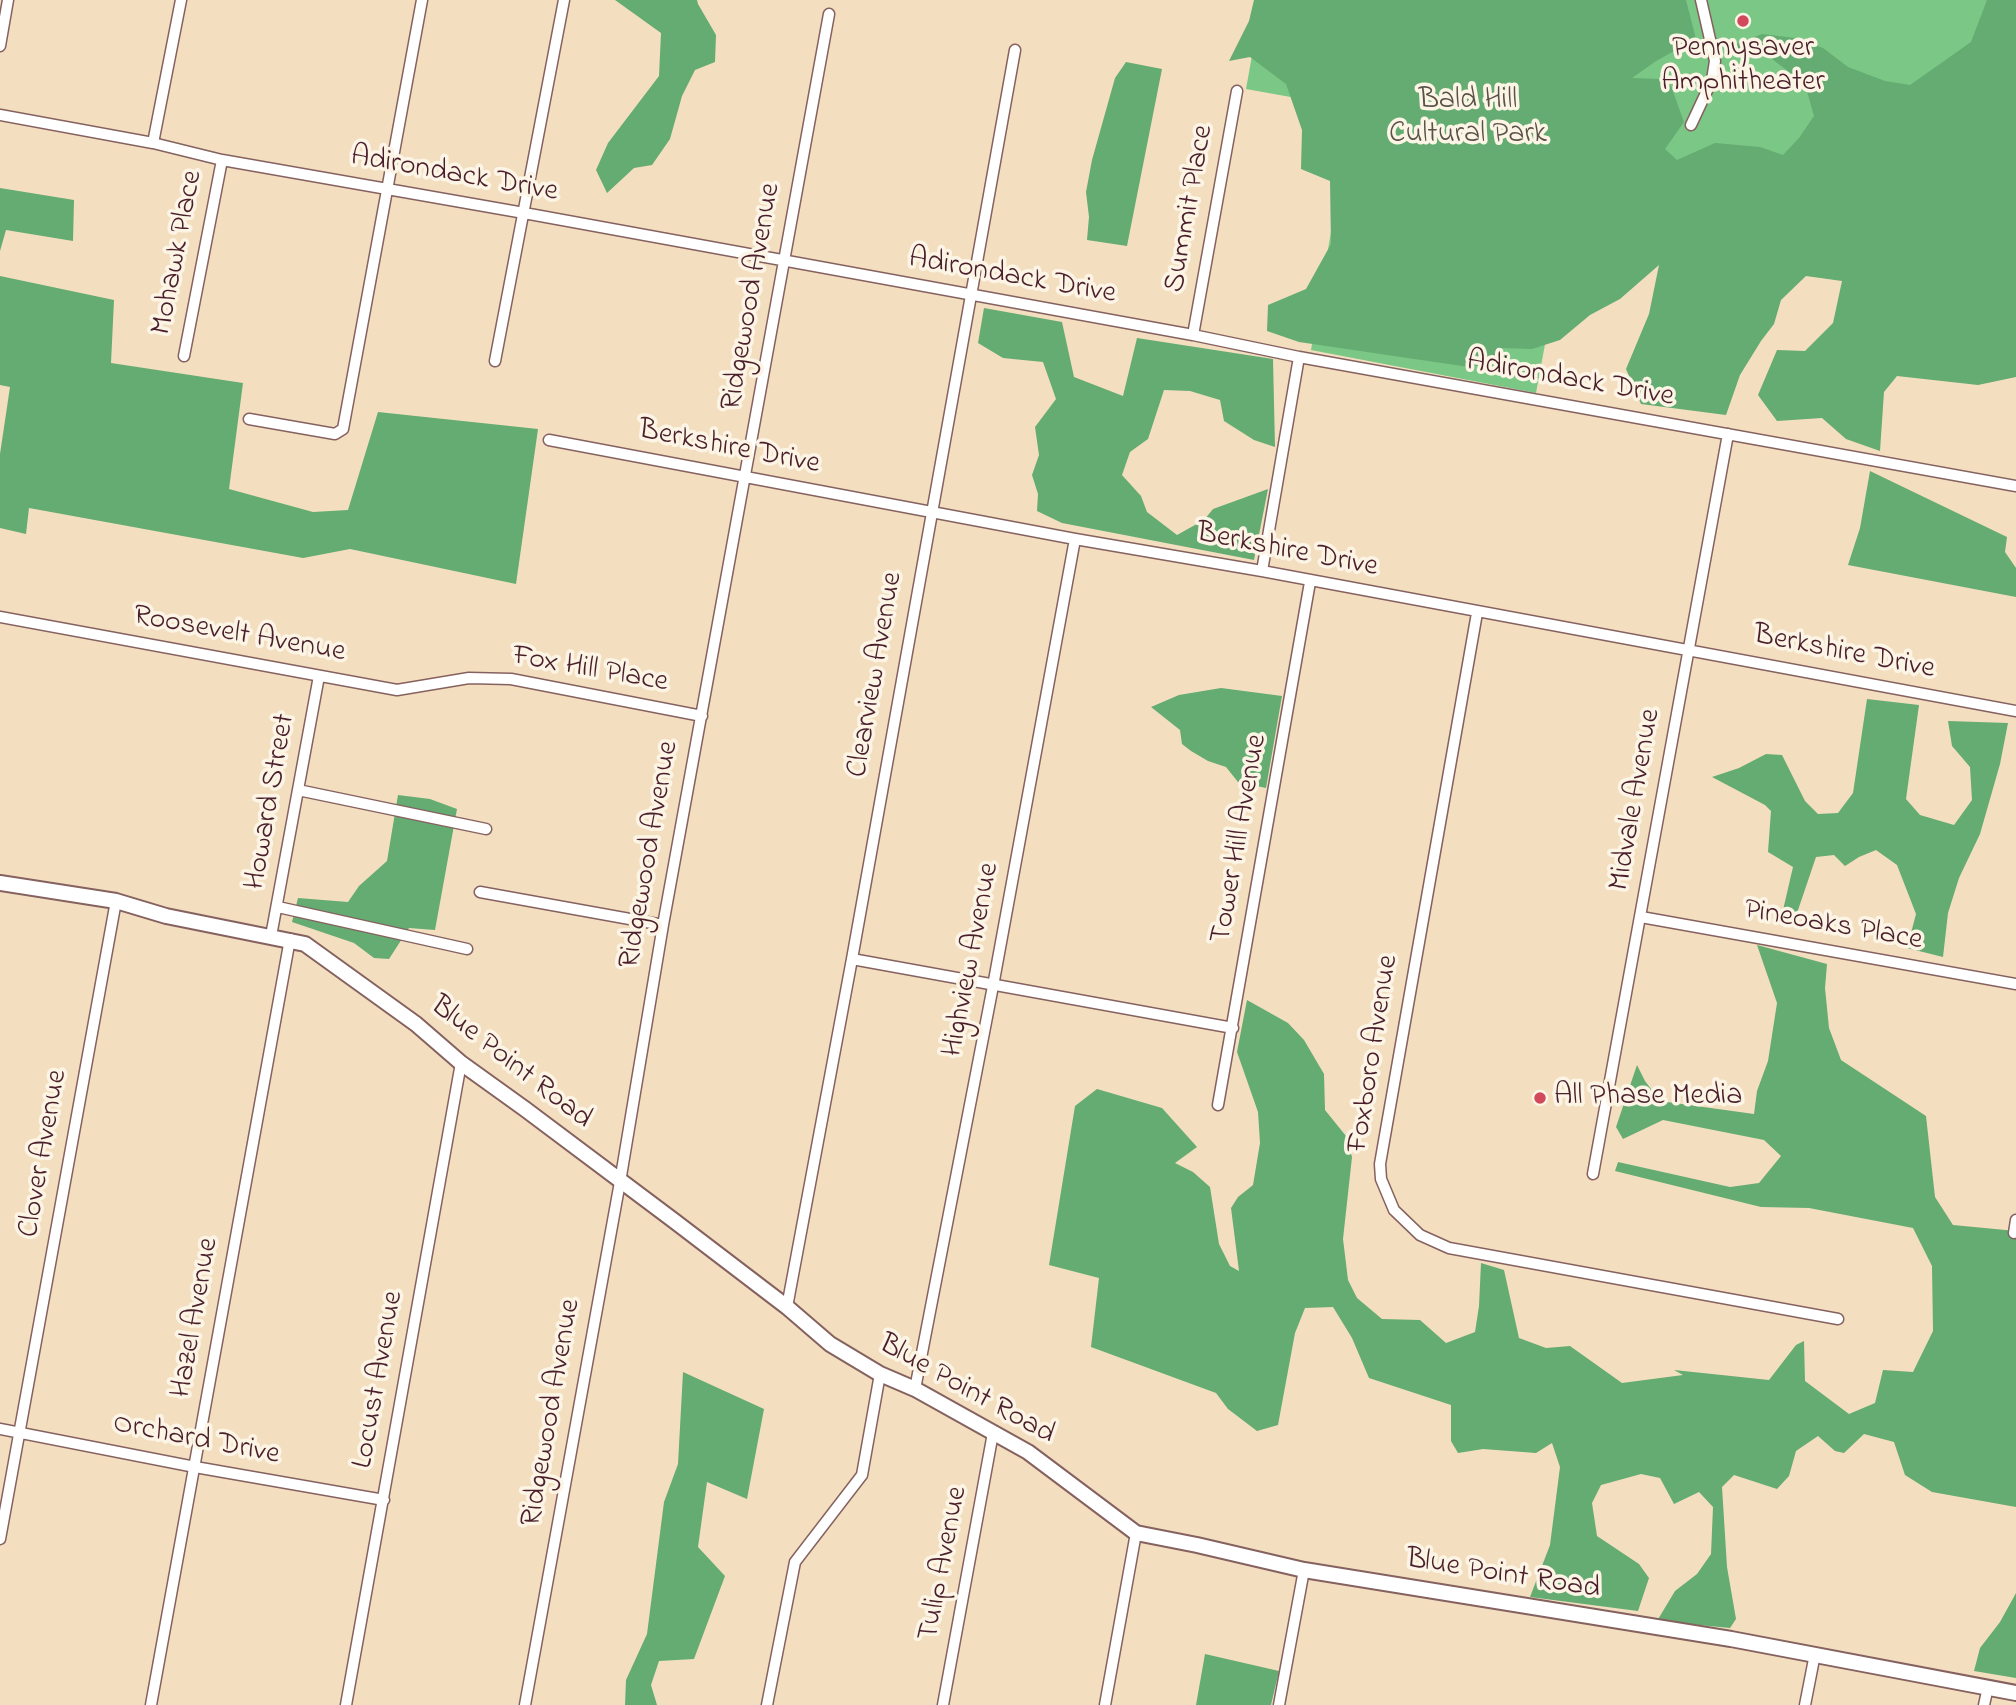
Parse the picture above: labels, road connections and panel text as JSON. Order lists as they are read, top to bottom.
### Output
{
  "streets": {
    "street": [
      "Adirondack Drive",
      "Summit Place",
      "Mohawk Place",
      "Ridgewood Avenue",
      "Berkshire Drive",
      "Roosevelt Avenue",
      "Fox Hill Place",
      "Clearview Avenue",
      "Midvale Avenue",
      "Howard Street",
      "Tower Hill Avenue",
      "Pineoaks Place",
      "Highview Avenue",
      "Foxboro Avenue",
      "Blue Point Road",
      "Clover Avenue",
      "Hazel Avenue",
      "Locust Avenue",
      "Orchard Drive",
      "Tulip Avenue"
    ]
  },
  "crossings": [
    ["Adirondack Drive", "Summit Place"],
    ["Adirondack Drive", "Mohawk Place"],
    ["Adirondack Drive", "Ridgewood Avenue"],
    ["Adirondack Drive", "Clearview Avenue"],
    ["Adirondack Drive", "Midvale Avenue"],
    ["Ridgewood Avenue", "Berkshire Drive"],
    ["Ridgewood Avenue", "Fox Hill Place"],
    ["Ridgewood Avenue", "Blue Point Road"],
    ["Berkshire Drive", "Clearview Avenue"],
    ["Berkshire Drive", "Midvale Avenue"],
    ["Berkshire Drive", "Tower Hill Avenue"],
    ["Berkshire Drive", "Highview Avenue"],
    ["Berkshire Drive", "Foxboro Avenue"],
    ["Roosevelt Avenue", "Fox Hill Place"],
    ["Roosevelt Avenue", "Howard Street"],
    ["Clearview Avenue", "Blue Point Road"],
    ["Midvale Avenue", "Pineoaks Place"],
    ["Howard Street", "Blue Point Road"],
    ["Highview Avenue", "Blue Point Road"],
    ["Blue Point Road", "Clover Avenue"],
    ["Blue Point Road", "Hazel Avenue"],
    ["Blue Point Road", "Locust Avenue"],
    ["Blue Point Road", "Tulip Avenue"],
    ["Clover Avenue", "Orchard Drive"],
    ["Hazel Avenue", "Orchard Drive"],
    ["Locust Avenue", "Orchard Drive"]
  ],
  "parks": ["Bald Hill Cultural Park"],
  "places": ["Pennysaver Amphitheater", "All Phase Media"]
}
